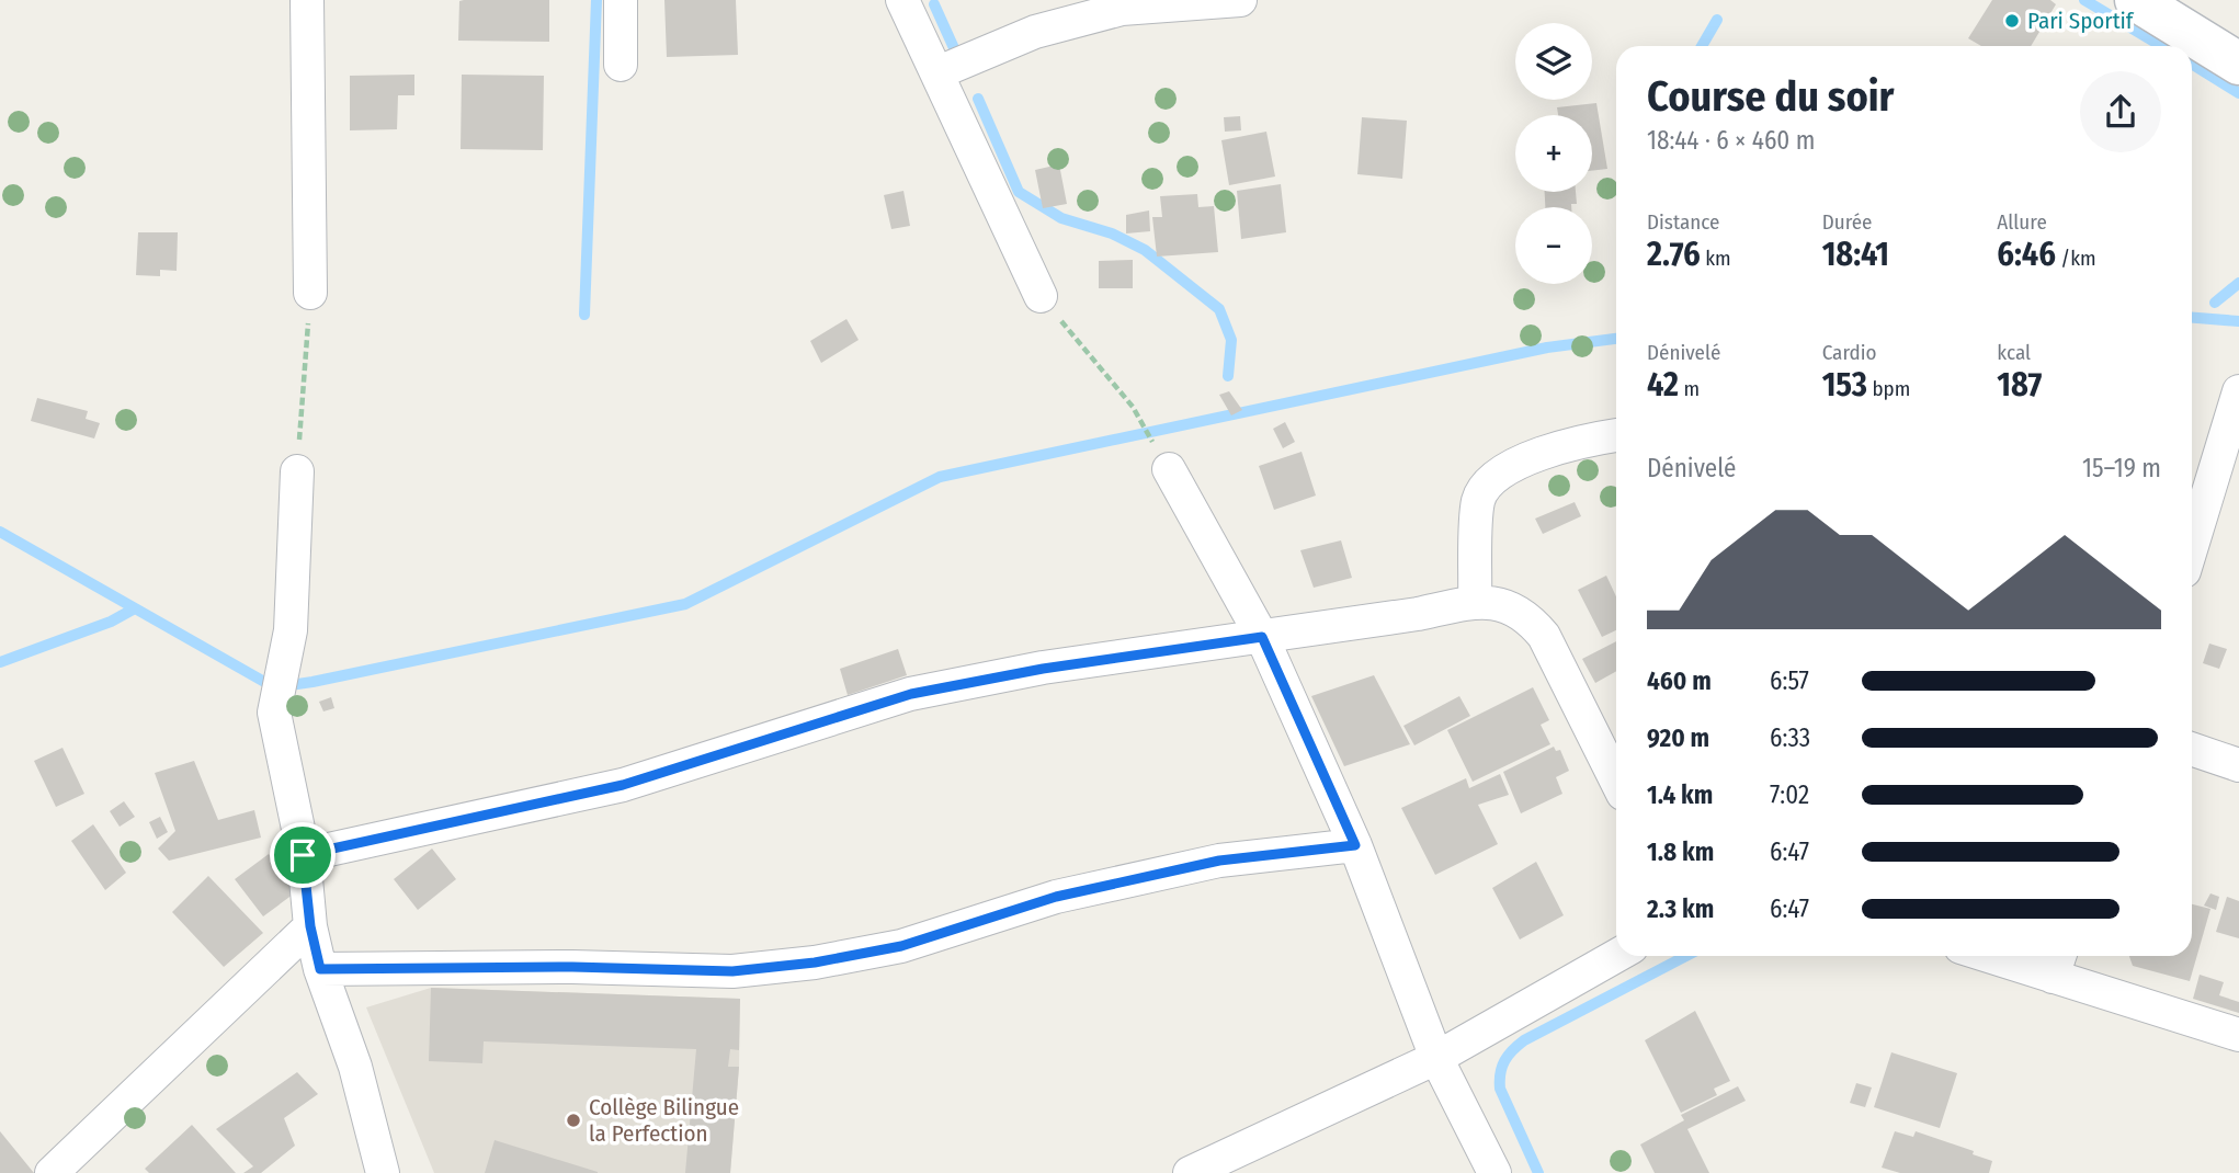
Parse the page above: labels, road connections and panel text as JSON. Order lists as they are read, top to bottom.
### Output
{
  "places": ["Pari Sportif", "Collège Bilingue la Perfection"],
  "page": {
    "map_buttons": ["+", "−"],
    "heading": ["Course du soir", "18:44 · 6 × 460 m"],
    "stats": [
      ["Distance", "2.76 km"],
      ["Durée", "18:41"],
      ["Allure", "6:46 /km"],
      ["Dénivelé", "42 m"],
      ["Cardio", "153 bpm"],
      ["kcal", "187"]
    ],
    "chart": ["Dénivelé", "15–19 m"],
    "list": [
      {
        "name": "460 m",
        "note": "6:57"
      },
      {
        "name": "920 m",
        "note": "6:33"
      },
      {
        "name": "1.4 km",
        "note": "7:02"
      },
      {
        "name": "1.8 km",
        "note": "6:47"
      },
      {
        "name": "2.3 km",
        "note": "6:47"
      }
    ]
  }
}
